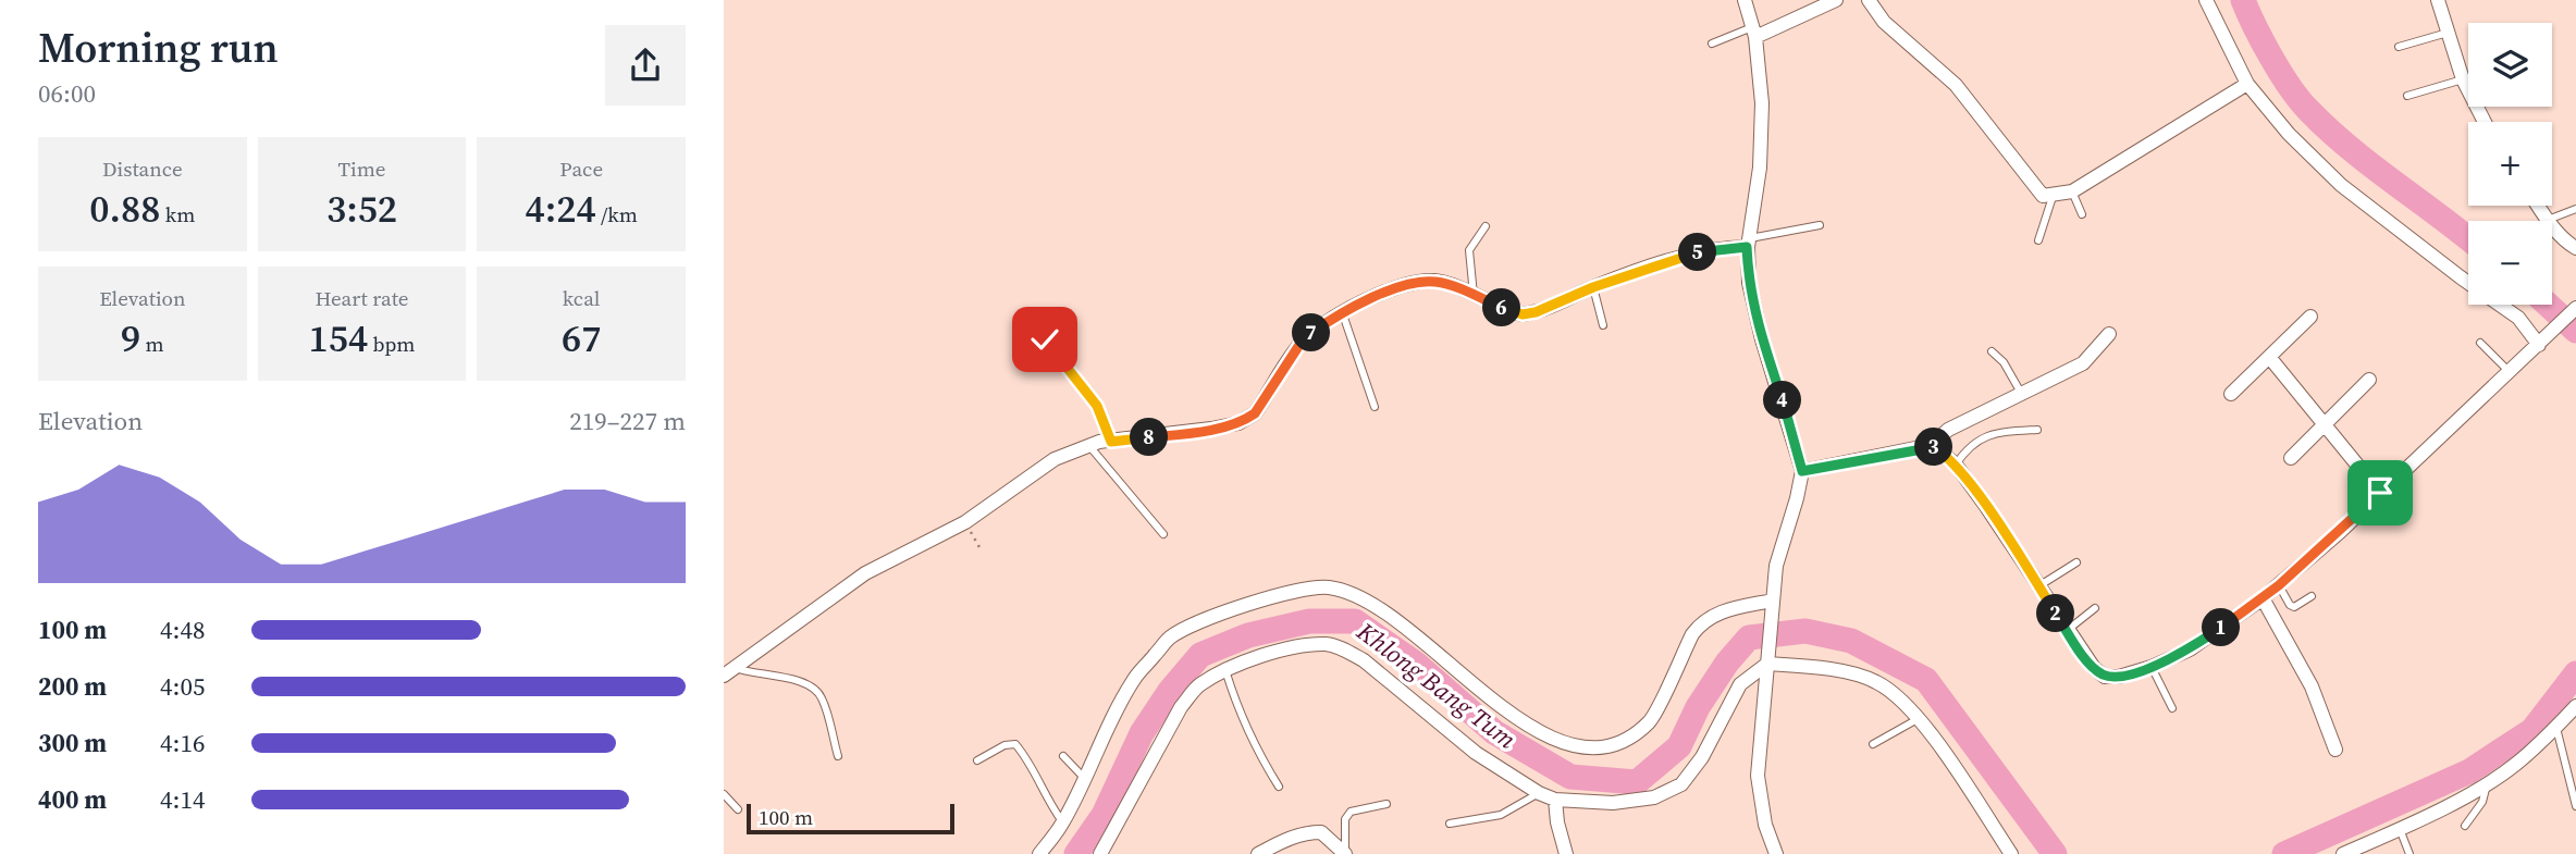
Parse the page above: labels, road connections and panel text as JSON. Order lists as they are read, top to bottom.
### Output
{
  "water": ["Khlong Bang Tum"],
  "scale_bar": "100 m",
  "page": {
    "heading": ["Morning run", "06:00"],
    "map_buttons": ["+", "−"],
    "stats": [
      ["Distance", "0.88 km"],
      ["Time", "3:52"],
      ["Pace", "4:24 /km"],
      ["Elevation", "9 m"],
      ["Heart rate", "154 bpm"],
      ["kcal", "67"]
    ],
    "pins": [
      "5",
      "6",
      "7",
      "4",
      "8",
      "3",
      "2",
      "1"
    ],
    "chart": ["Elevation", "219–227 m"],
    "list": [
      {
        "name": "100 m",
        "note": "4:48"
      },
      {
        "name": "200 m",
        "note": "4:05"
      },
      {
        "name": "300 m",
        "note": "4:16"
      },
      {
        "name": "400 m",
        "note": "4:14"
      }
    ],
    "scale": "100 m"
  }
}
